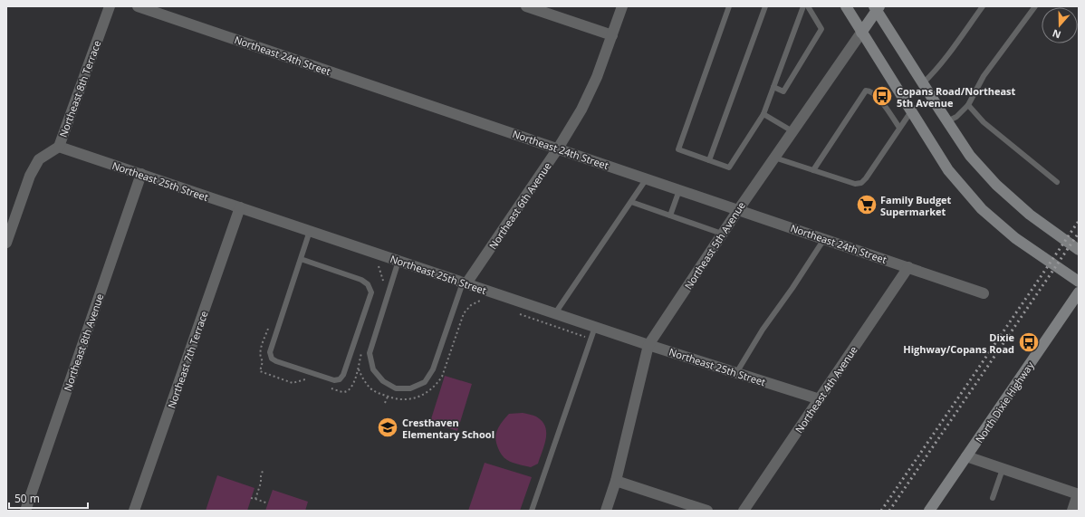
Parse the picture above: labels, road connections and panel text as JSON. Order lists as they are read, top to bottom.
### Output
{
  "streets": {
    "main road": ["Northeast 5th Avenue", "North Dixie Highway"],
    "street": [
      "Northeast 24th Street",
      "Northeast 8th Terrace",
      "Northeast 25th Street",
      "Northeast 6th Avenue",
      "Northeast 8th Avenue",
      "Northeast 7th Terrace",
      "Northeast 4th Avenue"
    ]
  },
  "crossings": [
    ["Northeast 24th Street", "Northeast 6th Avenue"],
    ["Northeast 24th Street", "Northeast 5th Avenue"],
    ["Northeast 24th Street", "Northeast 4th Avenue"],
    ["Northeast 8th Terrace", "Northeast 25th Street"],
    ["Northeast 25th Street", "Northeast 6th Avenue"],
    ["Northeast 25th Street", "Northeast 5th Avenue"],
    ["Northeast 25th Street", "Northeast 8th Avenue"],
    ["Northeast 25th Street", "Northeast 7th Terrace"],
    ["Northeast 25th Street", "Northeast 4th Avenue"]
  ],
  "places": {
    "bus stop": ["Copans Road/Northeast 5th Avenue", "Dixie Highway/Copans Road"],
    "supermarket": ["Family Budget Supermarket"],
    "school or university": ["Cresthaven Elementary School"]
  },
  "scale_bar": "50 m",
  "north": "bottom"
}
